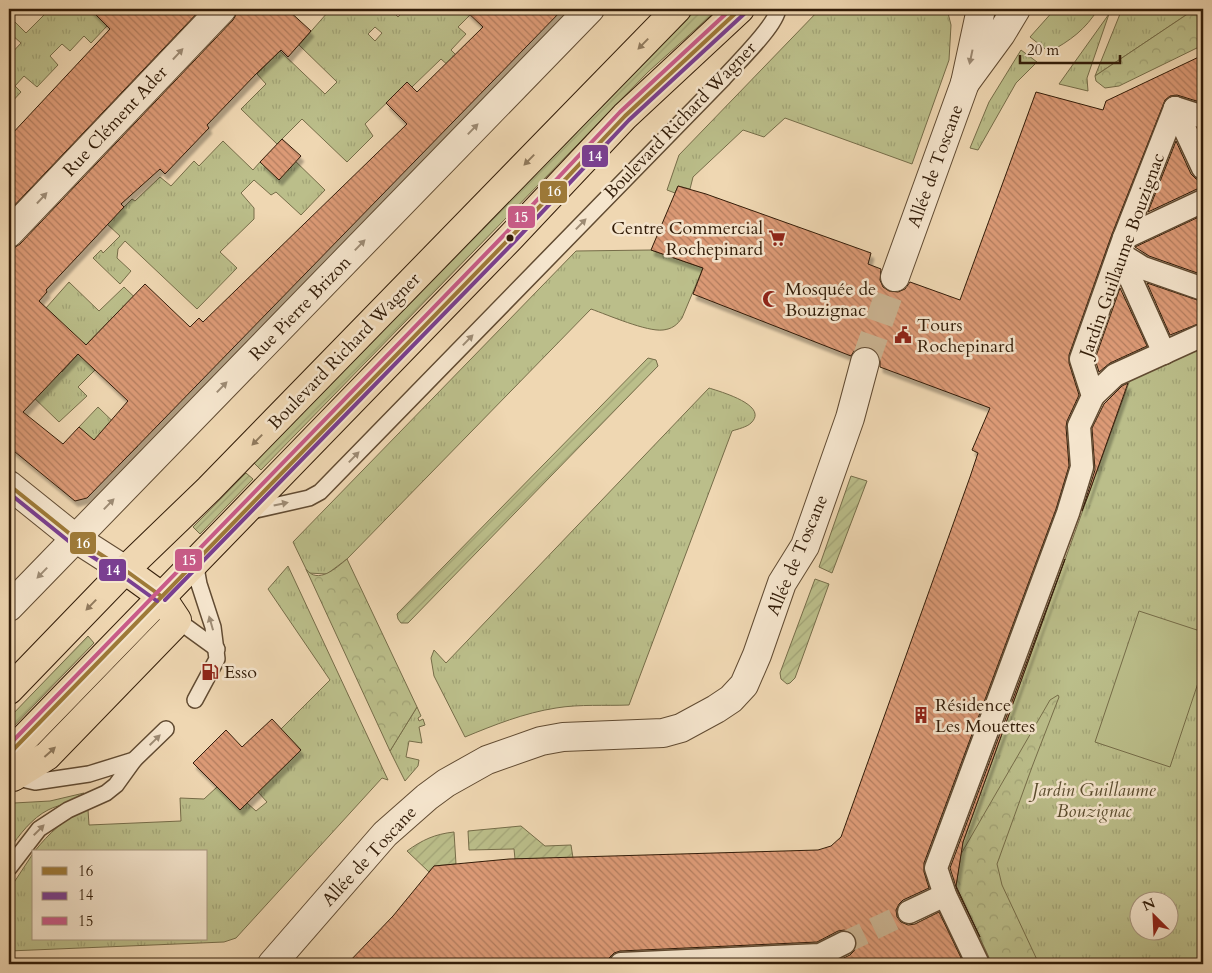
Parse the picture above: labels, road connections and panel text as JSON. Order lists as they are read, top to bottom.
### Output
{
  "streets": {
    "main road": ["Boulevard Richard Wagner"],
    "street": [
      "Rue Clément Ader",
      "Allée de Toscane",
      "Jardin Guillaume Bouzignac",
      "Rue Pierre Brizon"
    ]
  },
  "one_way": ["Rue Clément Ader"],
  "parks": ["Jardin Guillaume Bouzignac"],
  "places": {
    "supermarket": ["Centre Commercial Rochepinard"],
    "mosque": ["Mosquée de Bouzignac"],
    "public building": ["Tours Rochepinard"],
    "fuel station": ["Esso"],
    "building": ["Résidence Les Mouettes"]
  },
  "lines": ["transit line 16", "transit line 15", "transit line 14"],
  "legend": ["16", "14", "15"],
  "scale_bar": "20 m",
  "north": "top left"
}
